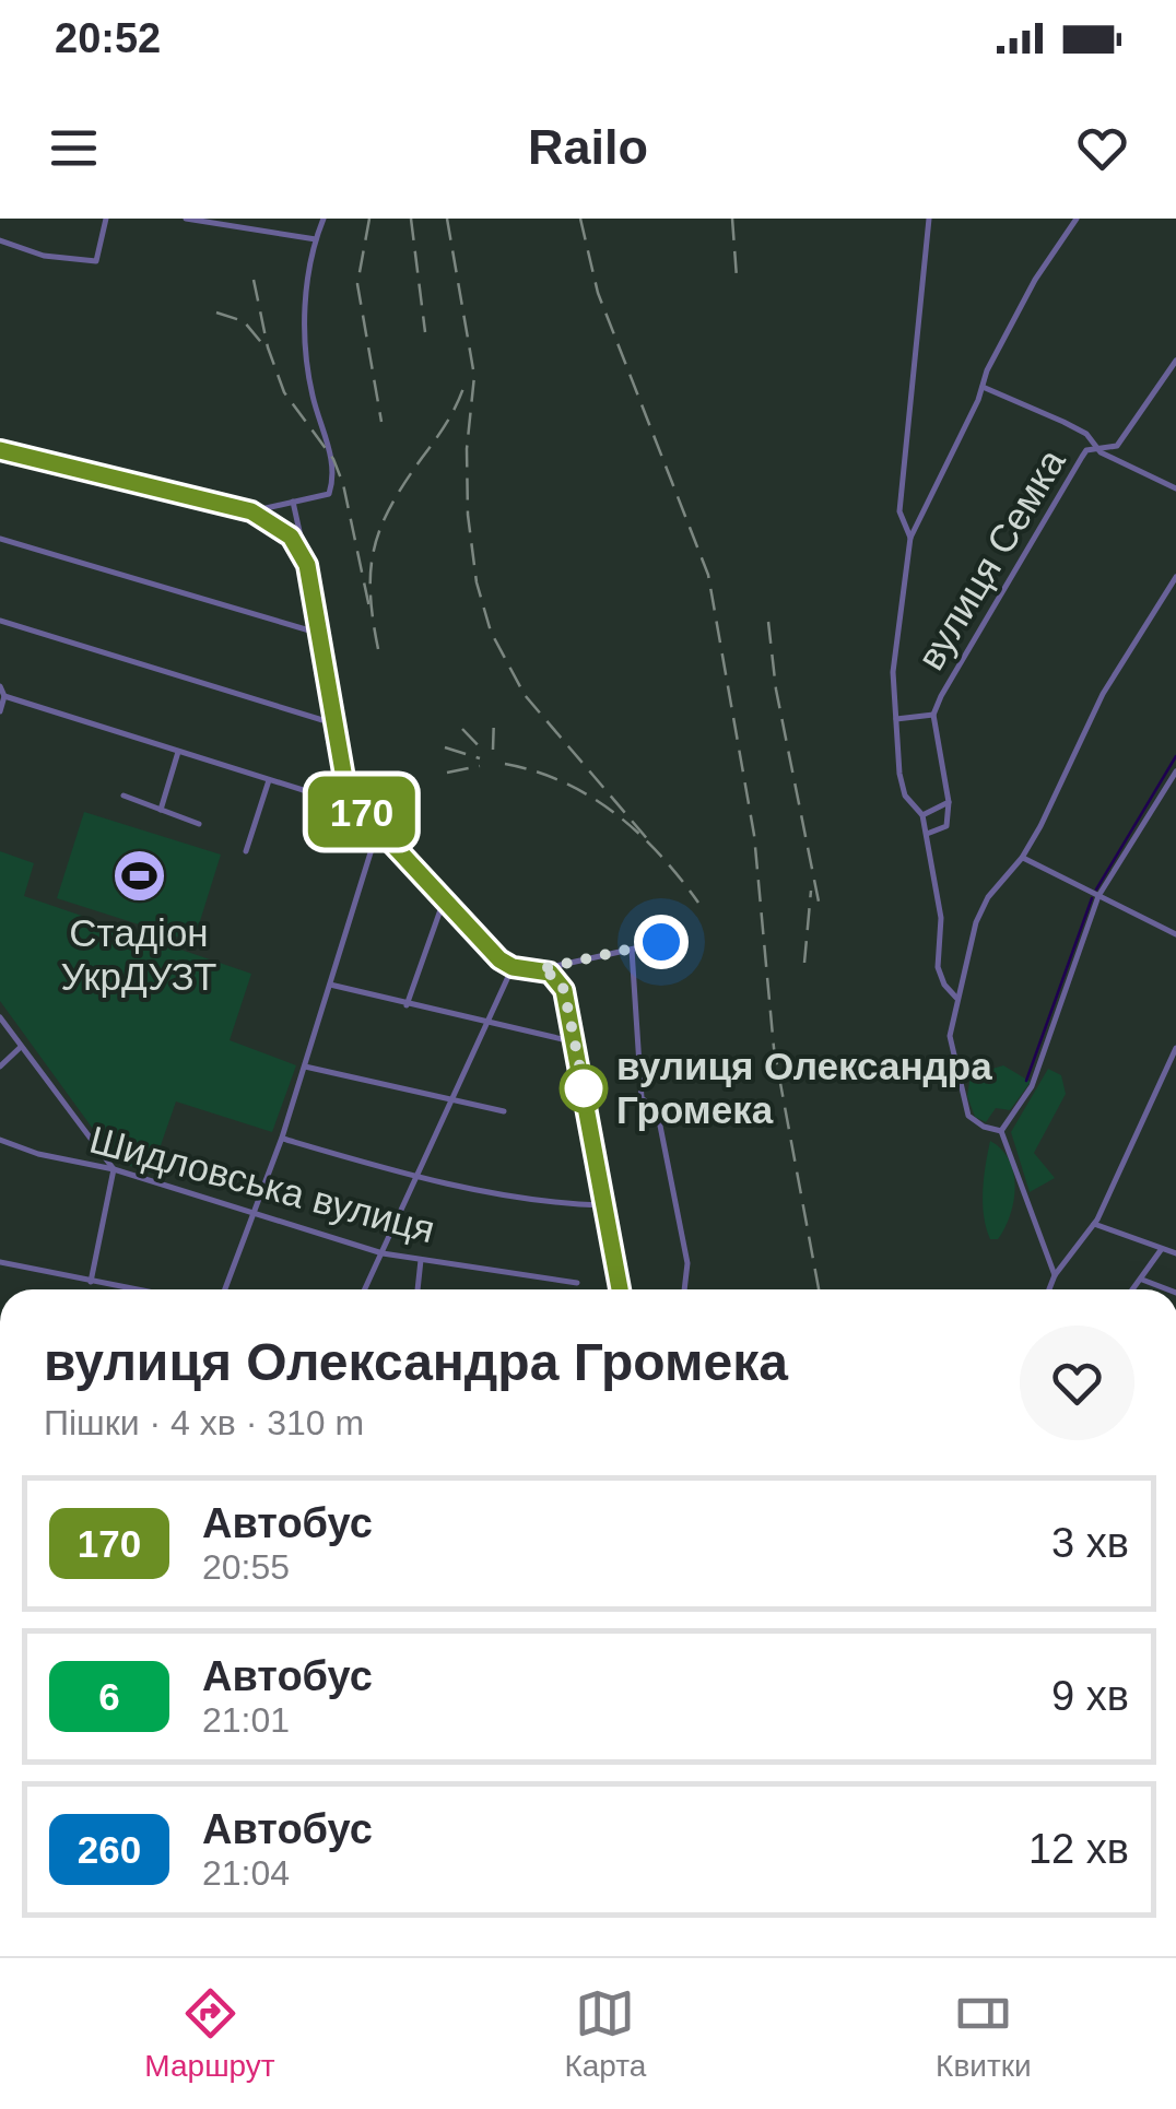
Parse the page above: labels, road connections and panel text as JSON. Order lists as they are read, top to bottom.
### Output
{
  "streets": {
    "street": ["вулиця Семка", "Шидловська вулиця"]
  },
  "places": {
    "sports": ["Стадіон УкрДУЗТ"],
    "other": ["вулиця Олександра Громека"]
  },
  "lines": ["bus line 170"],
  "page": {
    "status": "20:52",
    "header": "Railo",
    "on_map": "170",
    "heading": ["вулиця Олександра Громека", "Пішки · 4 хв · 310 m"],
    "list": [
      {
        "mark": "170",
        "name": "Автобус",
        "note": "20:55",
        "value": "3 хв"
      },
      {
        "mark": "6",
        "name": "Автобус",
        "note": "21:01",
        "value": "9 хв"
      },
      {
        "mark": "260",
        "name": "Автобус",
        "note": "21:04",
        "value": "12 хв"
      }
    ],
    "tabs": ["Маршрут", "Карта", "Квитки"]
  }
}
